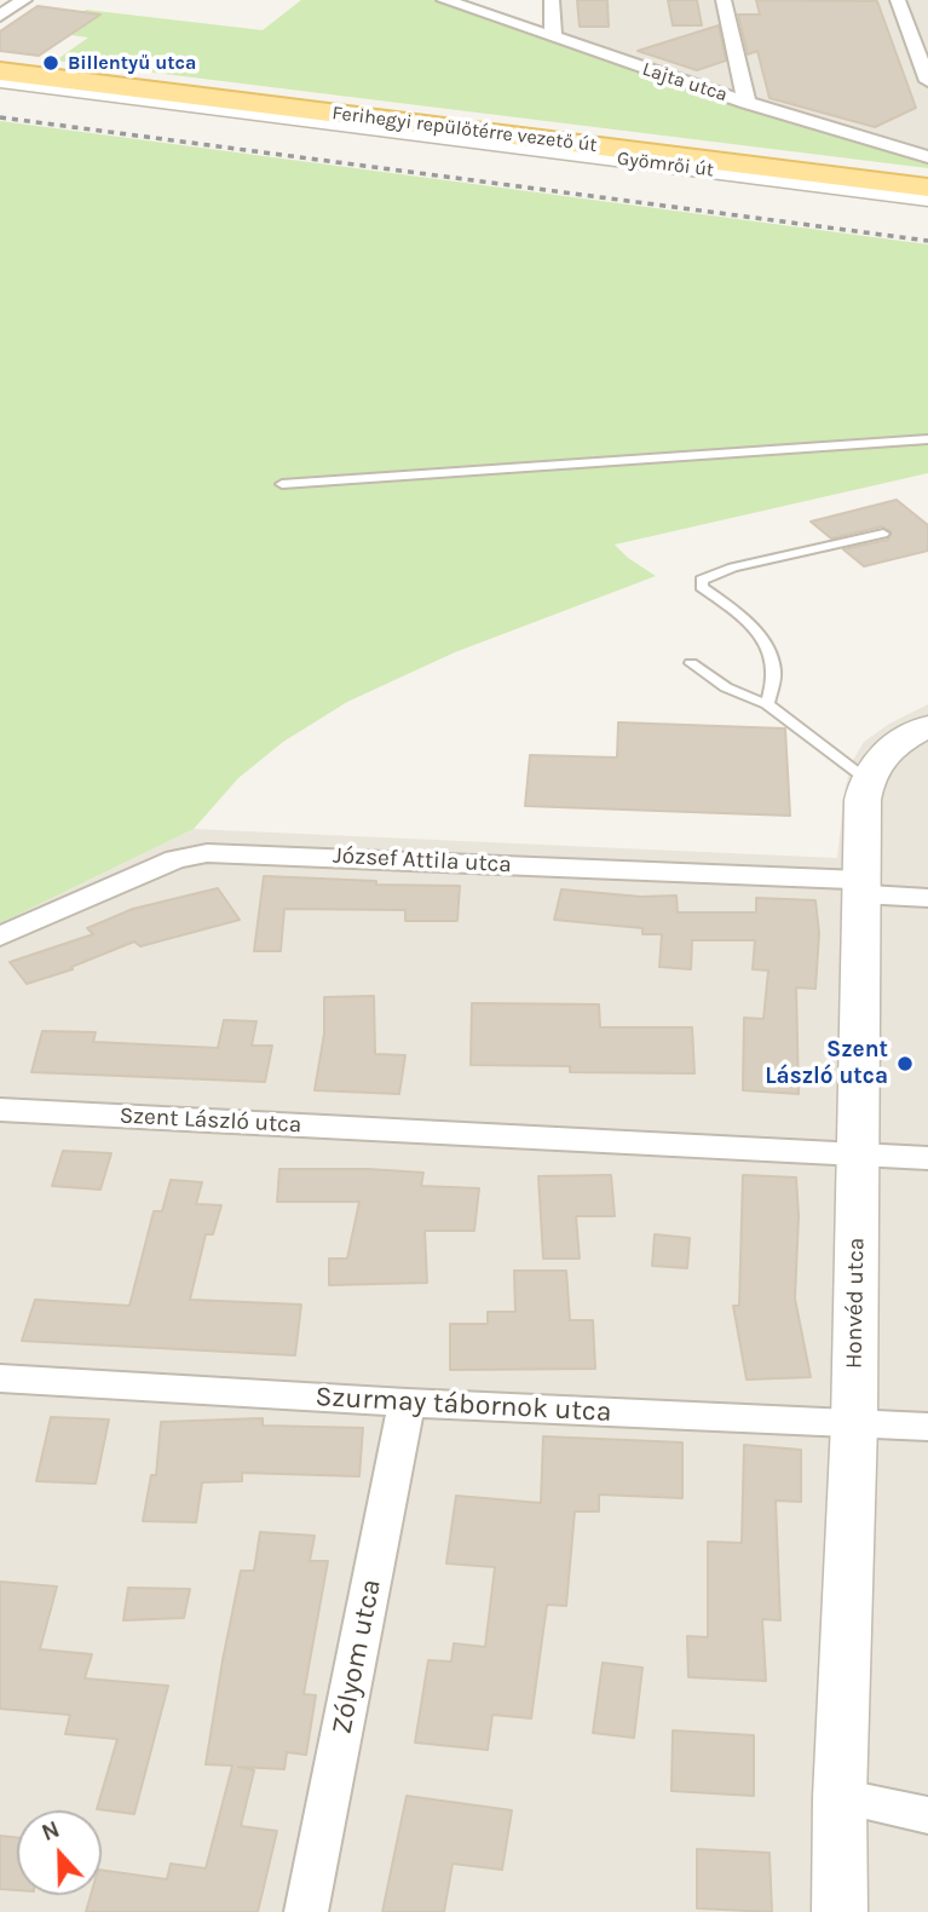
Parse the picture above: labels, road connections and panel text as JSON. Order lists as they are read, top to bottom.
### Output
{
  "streets": {
    "main road": ["Ferihegyi repülőtérre vezető út"],
    "street": [
      "Lajta utca",
      "Gyömrői út",
      "József Attila utca",
      "Szent László utca",
      "Honvéd utca",
      "Szurmay tábornok utca",
      "Zólyom utca"
    ]
  },
  "crossings": [
    ["József Attila utca", "Honvéd utca"],
    ["Szent László utca", "Honvéd utca"],
    ["Honvéd utca", "Szurmay tábornok utca"],
    ["Szurmay tábornok utca", "Zólyom utca"]
  ],
  "places": ["Billentyű utca", "Szent László utca"],
  "north": "top"
}
